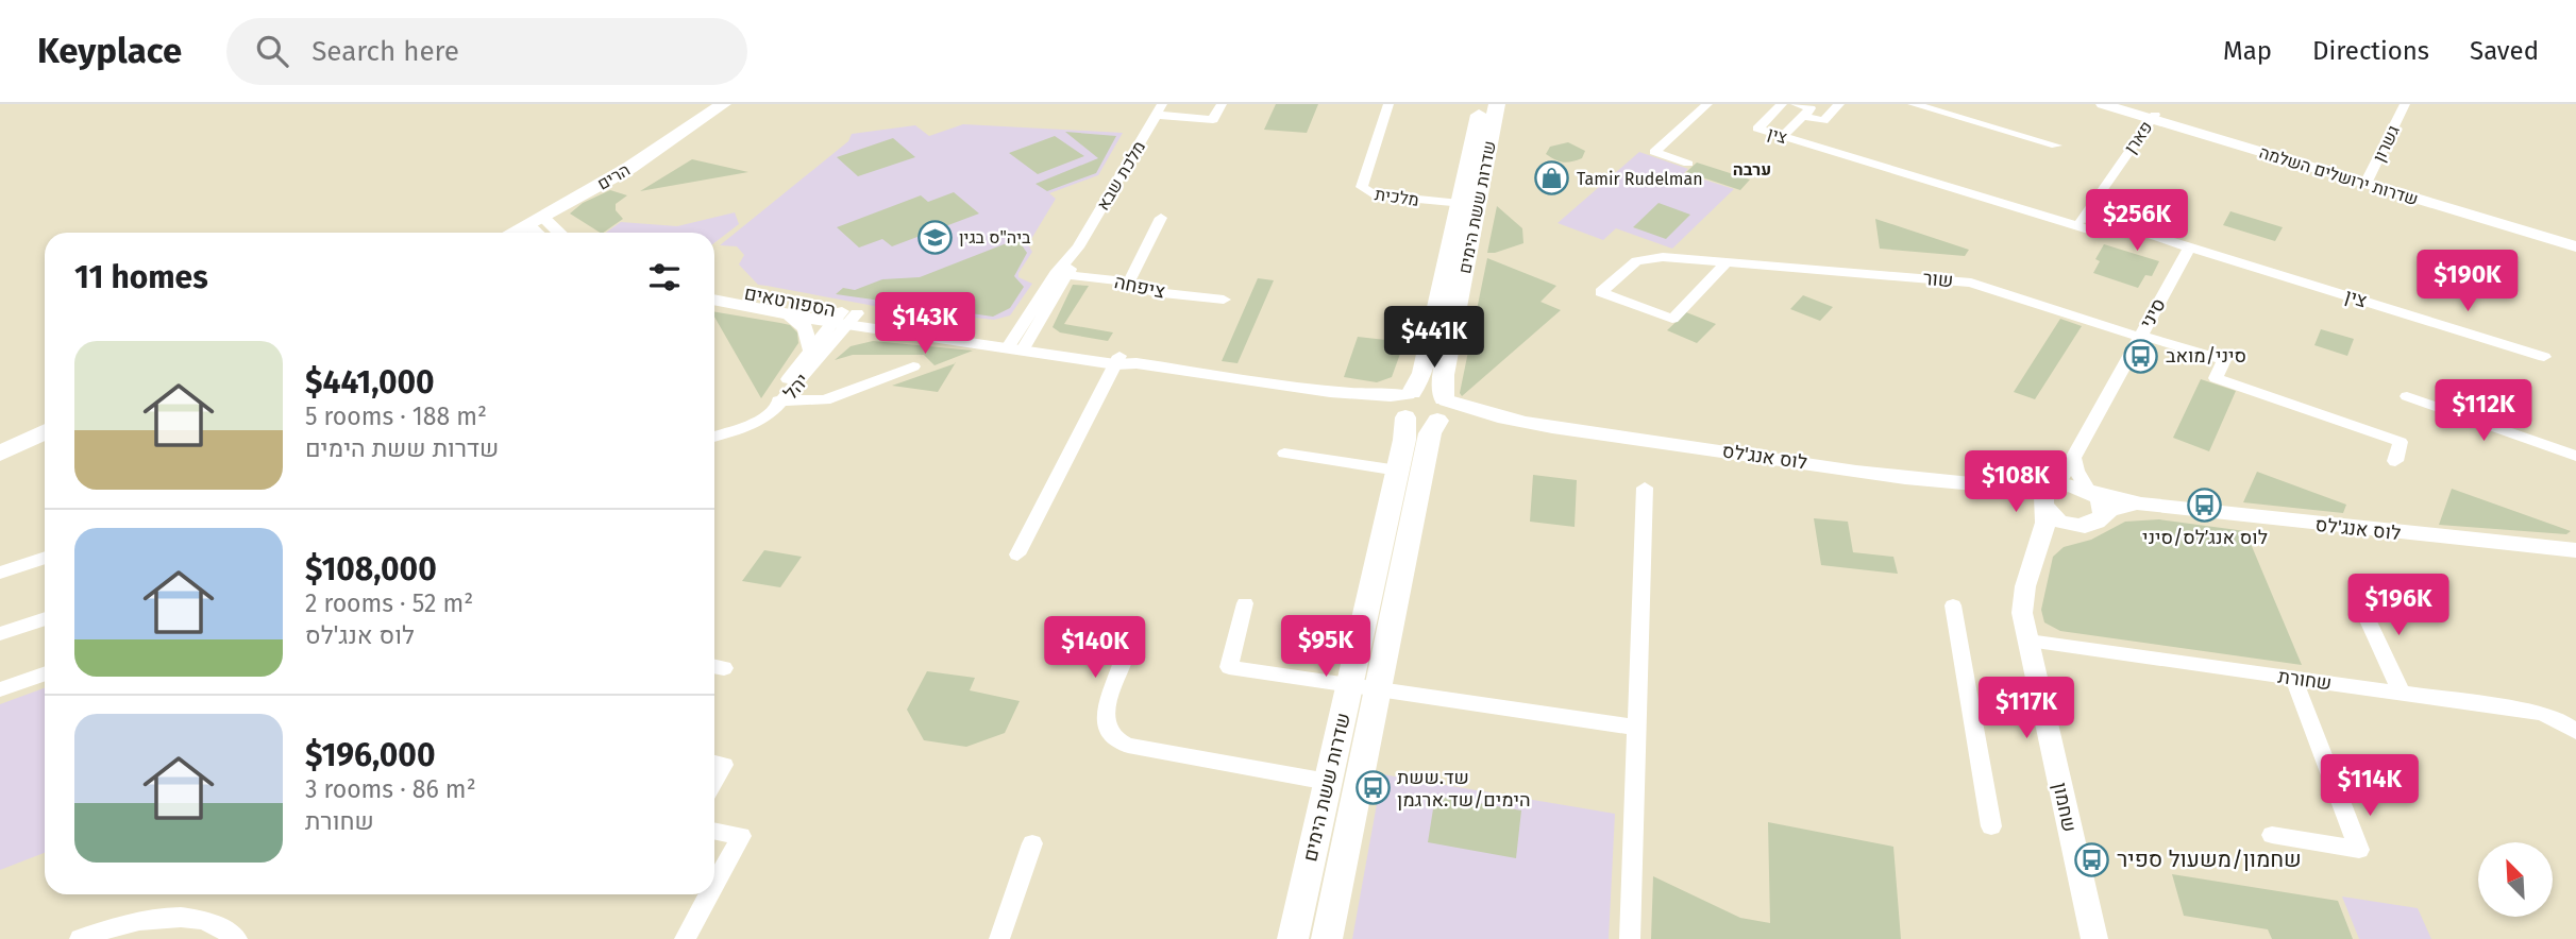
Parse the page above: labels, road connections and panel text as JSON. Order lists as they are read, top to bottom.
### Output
{
  "streets": {
    "main road": ["הרים", "שדרות ששת הימים"],
    "street": [
      "צין",
      "פארן",
      "גשרון",
      "מלכת שבא",
      "שדרות ירושלים השלמה",
      "מלכית",
      "שור",
      "ציפחה",
      "הספורטאים",
      "סיני",
      "יהל",
      "לוס אנג'לס",
      "שחורת",
      "שחמון"
    ]
  },
  "crossings": [
    ["צין", "פארן"],
    ["צין", "סיני"],
    ["פארן", "שדרות ירושלים השלמה"],
    ["גשרון", "שדרות ירושלים השלמה"],
    ["מלכת שבא", "ציפחה"],
    ["מלכת שבא", "הספורטאים"],
    ["מלכית", "שדרות ששת הימים"],
    ["שדרות ששת הימים", "הספורטאים"],
    ["שדרות ששת הימים", "לוס אנג'לס"],
    ["שור", "סיני"],
    ["הספורטאים", "יהל"],
    ["סיני", "לוס אנג'לס"],
    ["סיני", "שחמון"],
    ["לוס אנג'לס", "שחמון"],
    ["שחורת", "שחמון"]
  ],
  "districts": ["ערבה"],
  "places": {
    "shop": ["Tamir Rudelman"],
    "school or university": ["ביה\"ס בגין"],
    "bus stop": [
      "סיני/מואב",
      "לוס אנג׳לס/סיני",
      "שד.ששת הימים/שד.ארגמן",
      "שחמון/משעול ספיר"
    ]
  },
  "north": "top left",
  "page": {
    "header": "Keyplace",
    "search": "Search here",
    "nav": ["Map", "Directions", "Saved"],
    "price": [
      "$256K",
      "$190K",
      "$143K",
      "$441K",
      "$112K",
      "$108K",
      "$196K",
      "$95K",
      "$140K",
      "$117K",
      "$114K"
    ],
    "heading": "11 homes",
    "list": [
      {
        "name": "$441,000",
        "note": "5 rooms · 188 m² · שדרות ששת הימים"
      },
      {
        "name": "$108,000",
        "note": "2 rooms · 52 m² · לוס אנג'לס"
      },
      {
        "name": "$196,000",
        "note": "3 rooms · 86 m² · שחורת"
      }
    ]
  }
}
